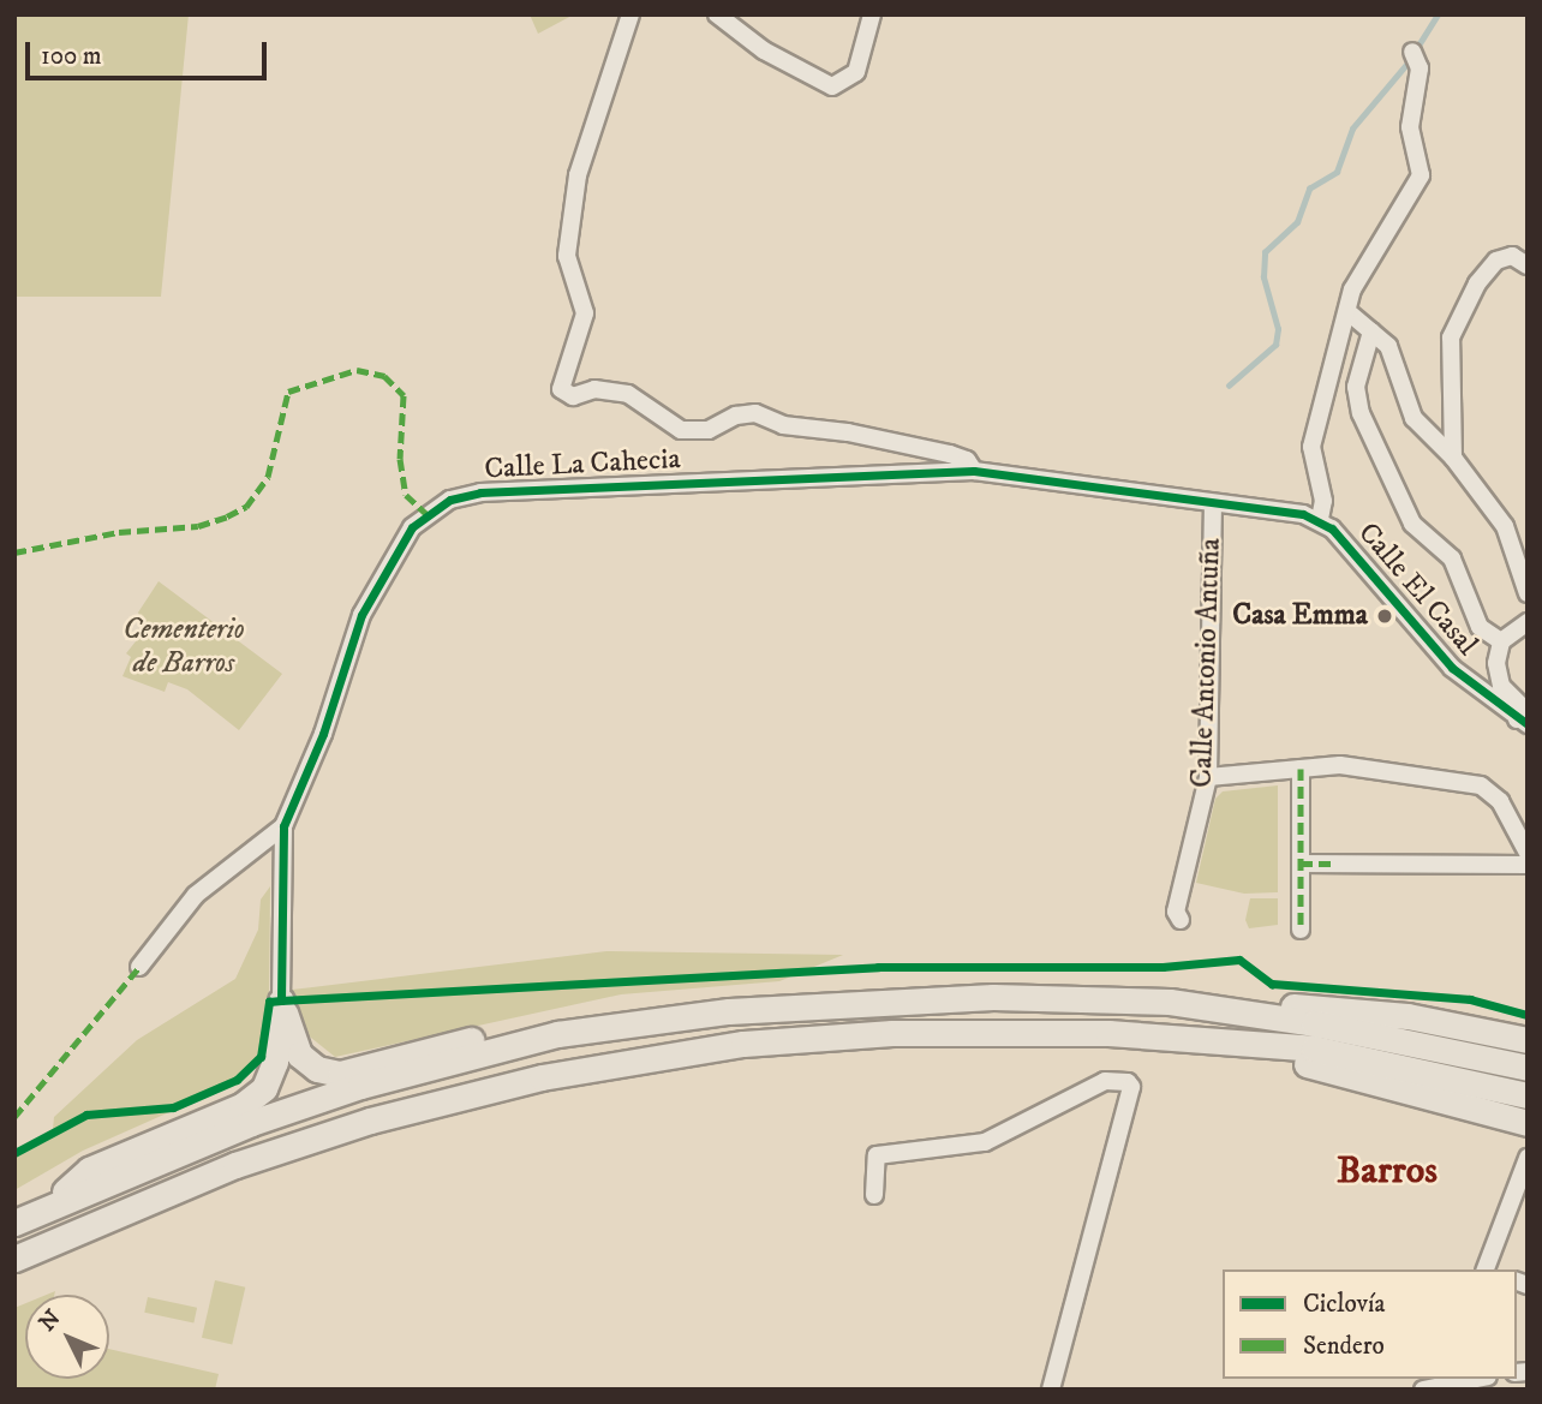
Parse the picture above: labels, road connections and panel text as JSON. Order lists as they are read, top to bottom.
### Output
{
  "streets": {
    "street": ["Calle La Cahecia", "Calle El Casal", "Calle Antonio Antuña"]
  },
  "crossings": [
    ["Calle La Cahecia", "Calle El Casal"],
    ["Calle La Cahecia", "Calle Antonio Antuña"],
    ["Calle El Casal", "Calle Antonio Antuña"]
  ],
  "districts": ["Barros"],
  "parks": ["Cementerio de Barros"],
  "places": ["Casa Emma"],
  "legend": ["Ciclovía", "Sendero"],
  "scale_bar": "100 m",
  "north": "top left"
}
